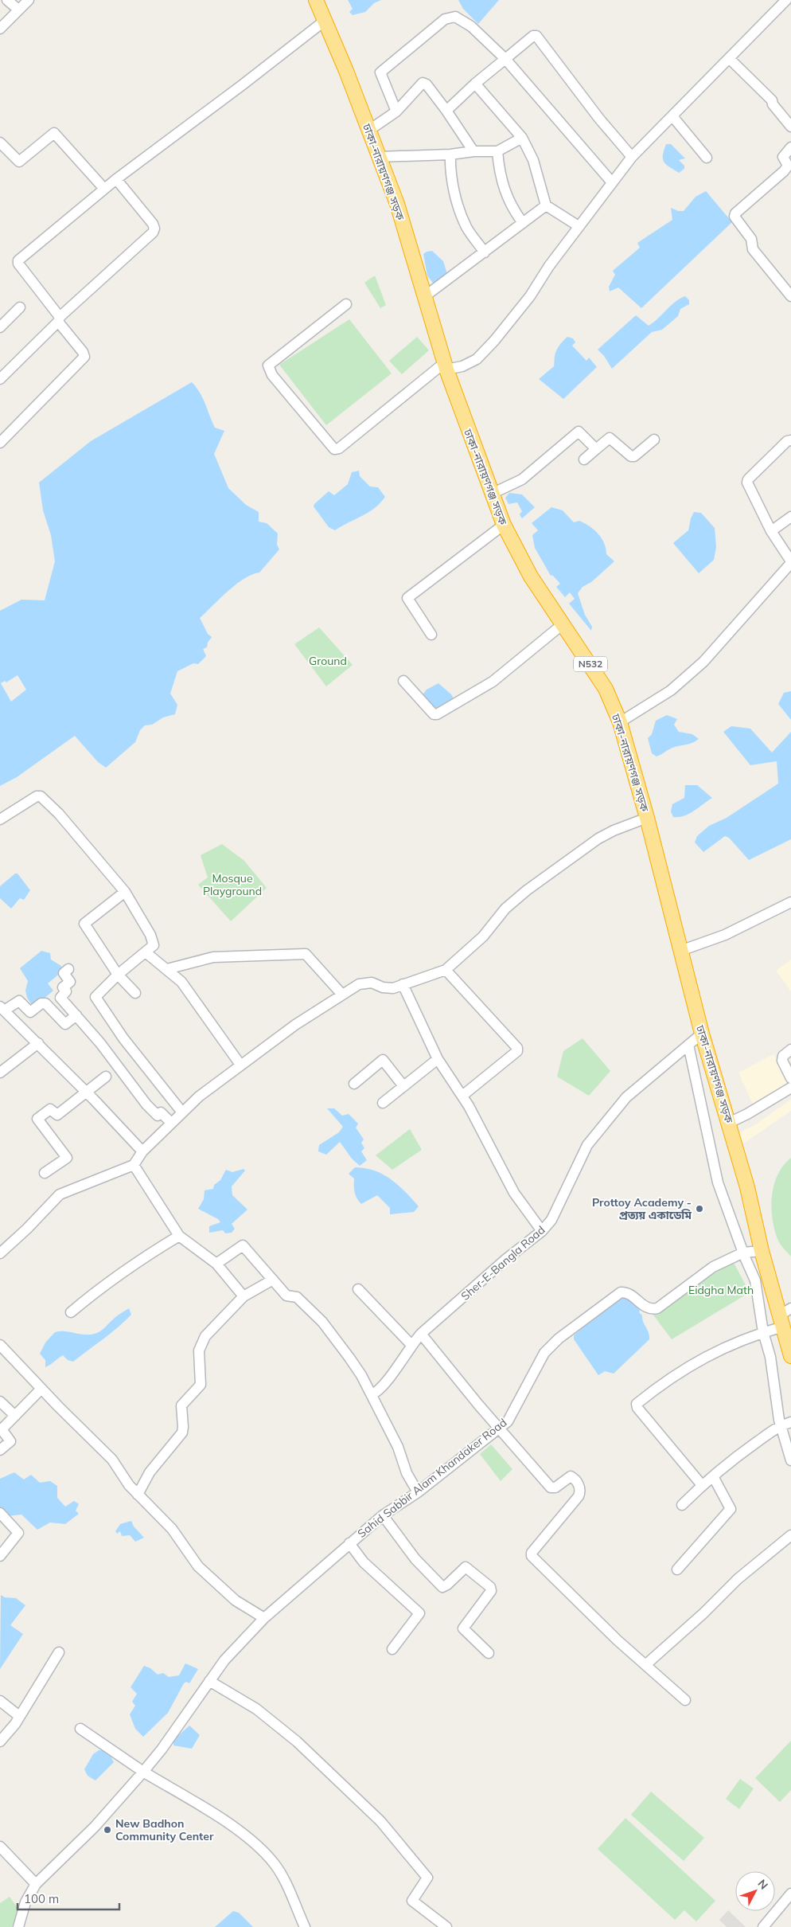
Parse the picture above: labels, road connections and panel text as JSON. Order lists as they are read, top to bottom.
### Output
{
  "streets": {
    "highway": ["ঢাকা-নারায়ণগঞ্জ সড়ক", "N532"],
    "street": ["Sher-E-Bangla Road", "Sahid Sabbir Alam Khandaker Road"]
  },
  "crossings": [
    ["ঢাকা-নারায়ণগঞ্জ সড়ক", "Sher-E-Bangla Road"],
    ["ঢাকা-নারায়ণগঞ্জ সড়ক", "Sahid Sabbir Alam Khandaker Road"]
  ],
  "parks": ["Ground", "Mosque Playground", "Eidgha Math"],
  "places": ["Prottoy Academy - প্রত্যয় একাডেমি", "New Badhon Community Center"],
  "scale_bar": "100 m",
  "north": "top right"
}
